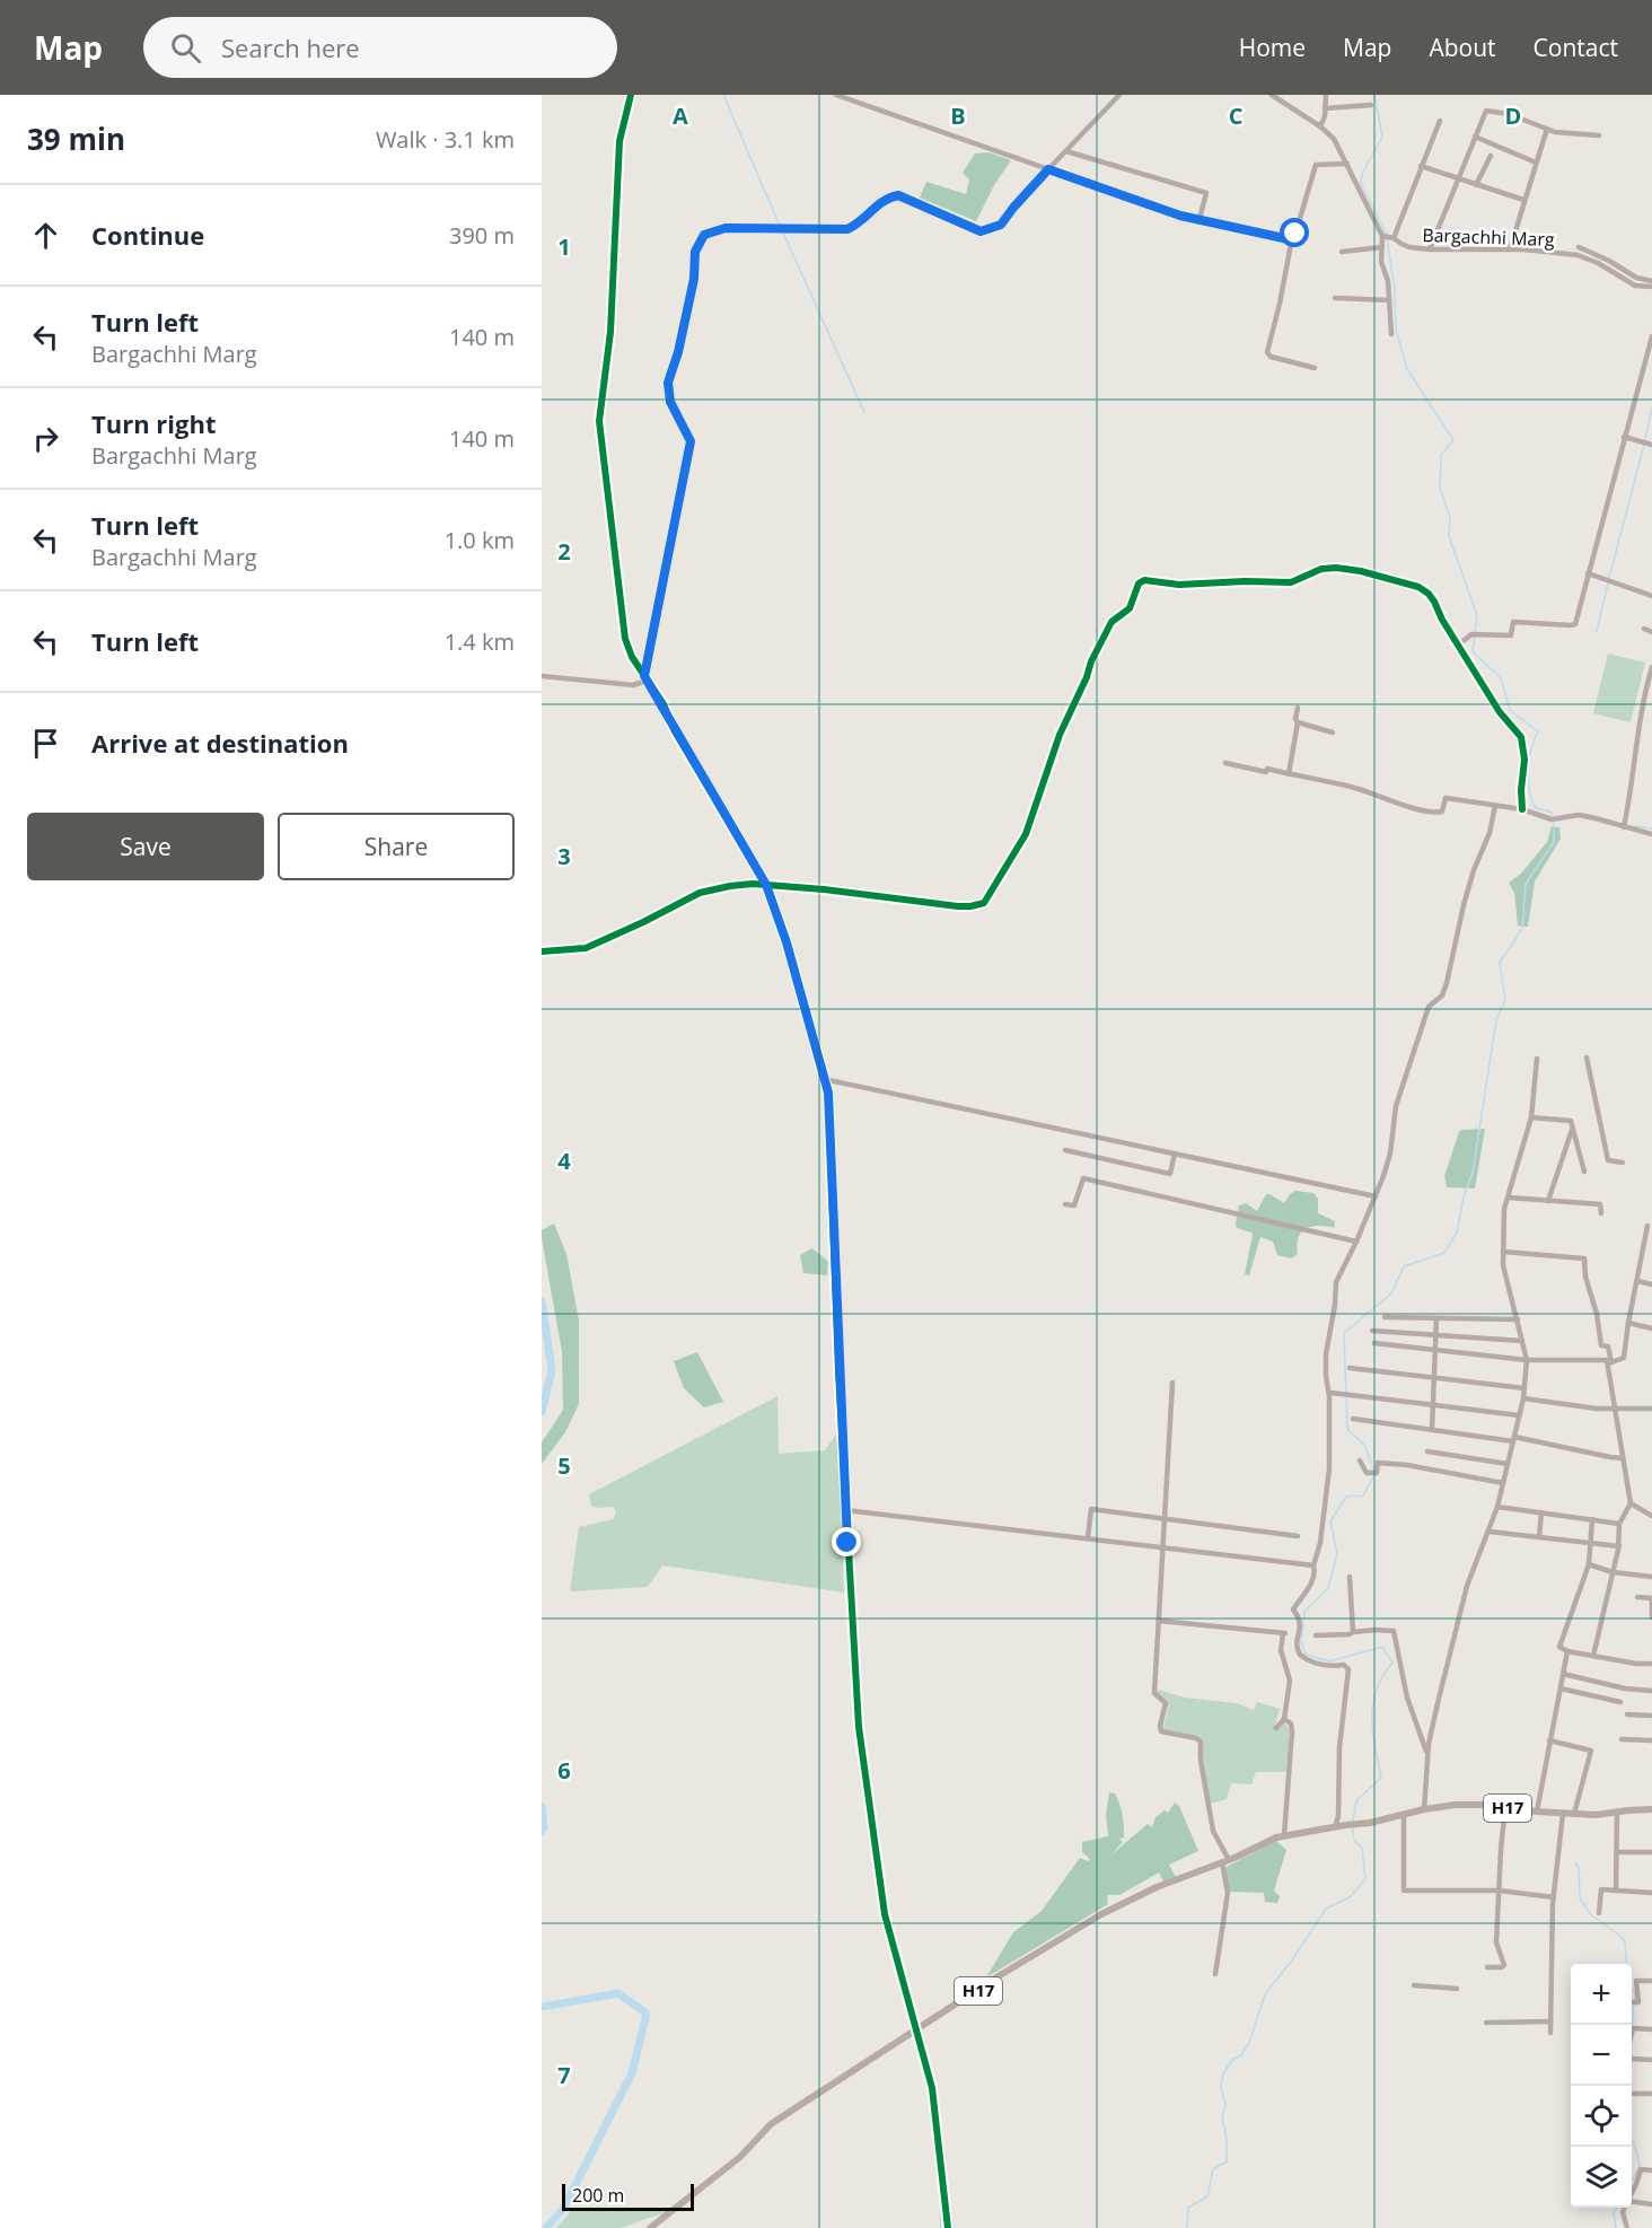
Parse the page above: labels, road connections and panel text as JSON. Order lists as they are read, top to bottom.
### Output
{
  "streets": {
    "main road": ["H17"],
    "street": ["Bargachhi Marg"]
  },
  "scale_bar": "200 m",
  "page": {
    "header": "Map",
    "search": "Search here",
    "nav": [
      "Home",
      "Map",
      "About",
      "Contact"
    ],
    "heading": ["39 min", "Walk · 3.1 km"],
    "list": [
      ["Continue", "390 m"],
      ["Turn left", "Bargachhi Marg", "140 m"],
      ["Turn right", "Bargachhi Marg", "140 m"],
      ["Turn left", "Bargachhi Marg", "1.0 km"],
      ["Turn left", "1.4 km"],
      "Arrive at destination"
    ],
    "buttons": ["Save", "Share"],
    "map_buttons": ["+", "−"],
    "scale": "200 m"
  },
  "grid": {
    "columns": [
      "A",
      "B",
      "C",
      "D"
    ],
    "rows": [
      "1",
      "2",
      "3",
      "4",
      "5",
      "6",
      "7"
    ]
  }
}
